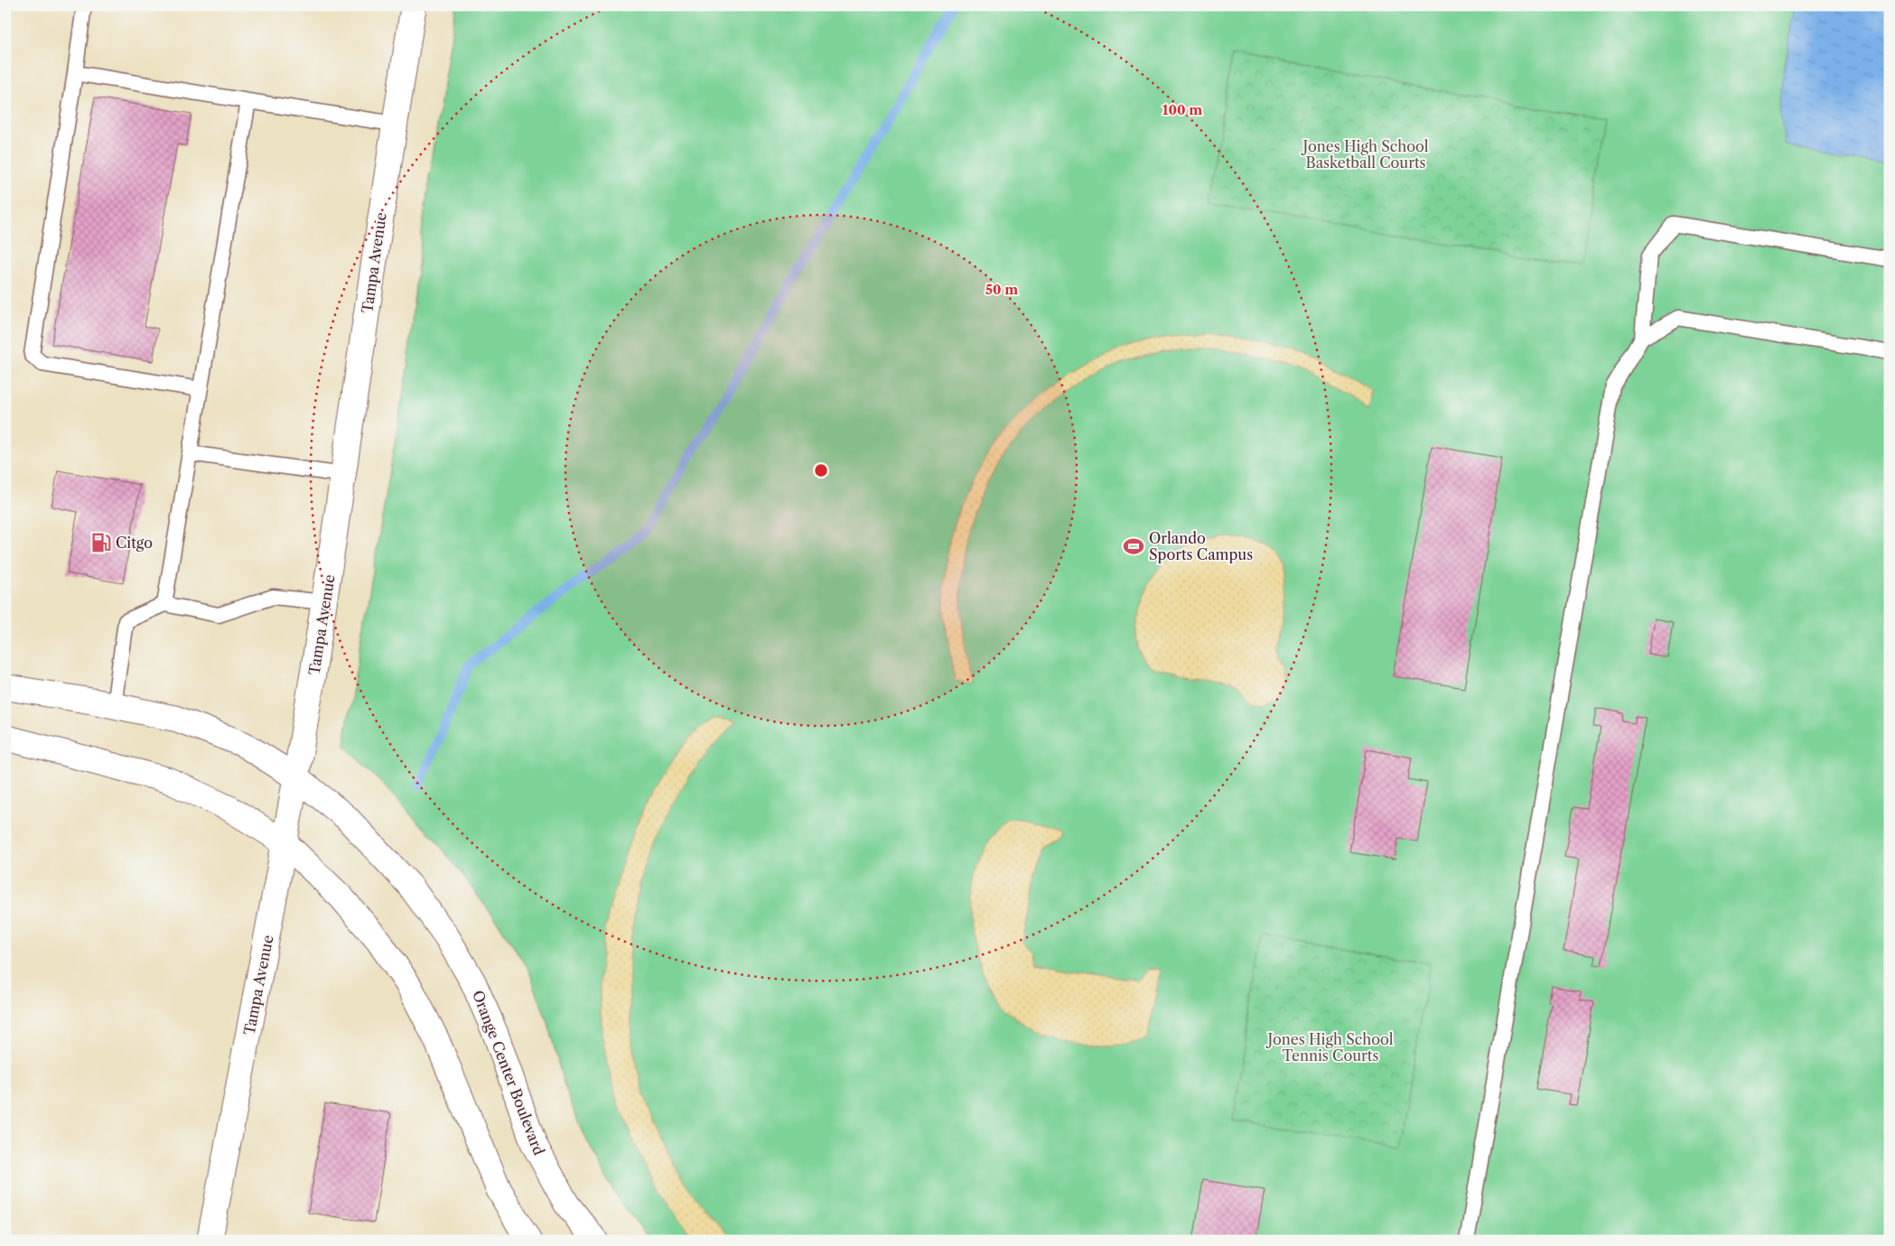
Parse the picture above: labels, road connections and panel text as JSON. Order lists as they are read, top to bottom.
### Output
{
  "streets": {
    "street": ["Tampa Avenue", "Orange Center Boulevard"]
  },
  "crossings": [
    ["Tampa Avenue", "Orange Center Boulevard"]
  ],
  "parks": ["Jones High School Basketball Courts", "Jones High School Tennis Courts"],
  "places": {
    "fuel station": ["Citgo"],
    "sports": ["Orlando Sports Campus"]
  },
  "rings": ["100 m", "50 m"]
}
